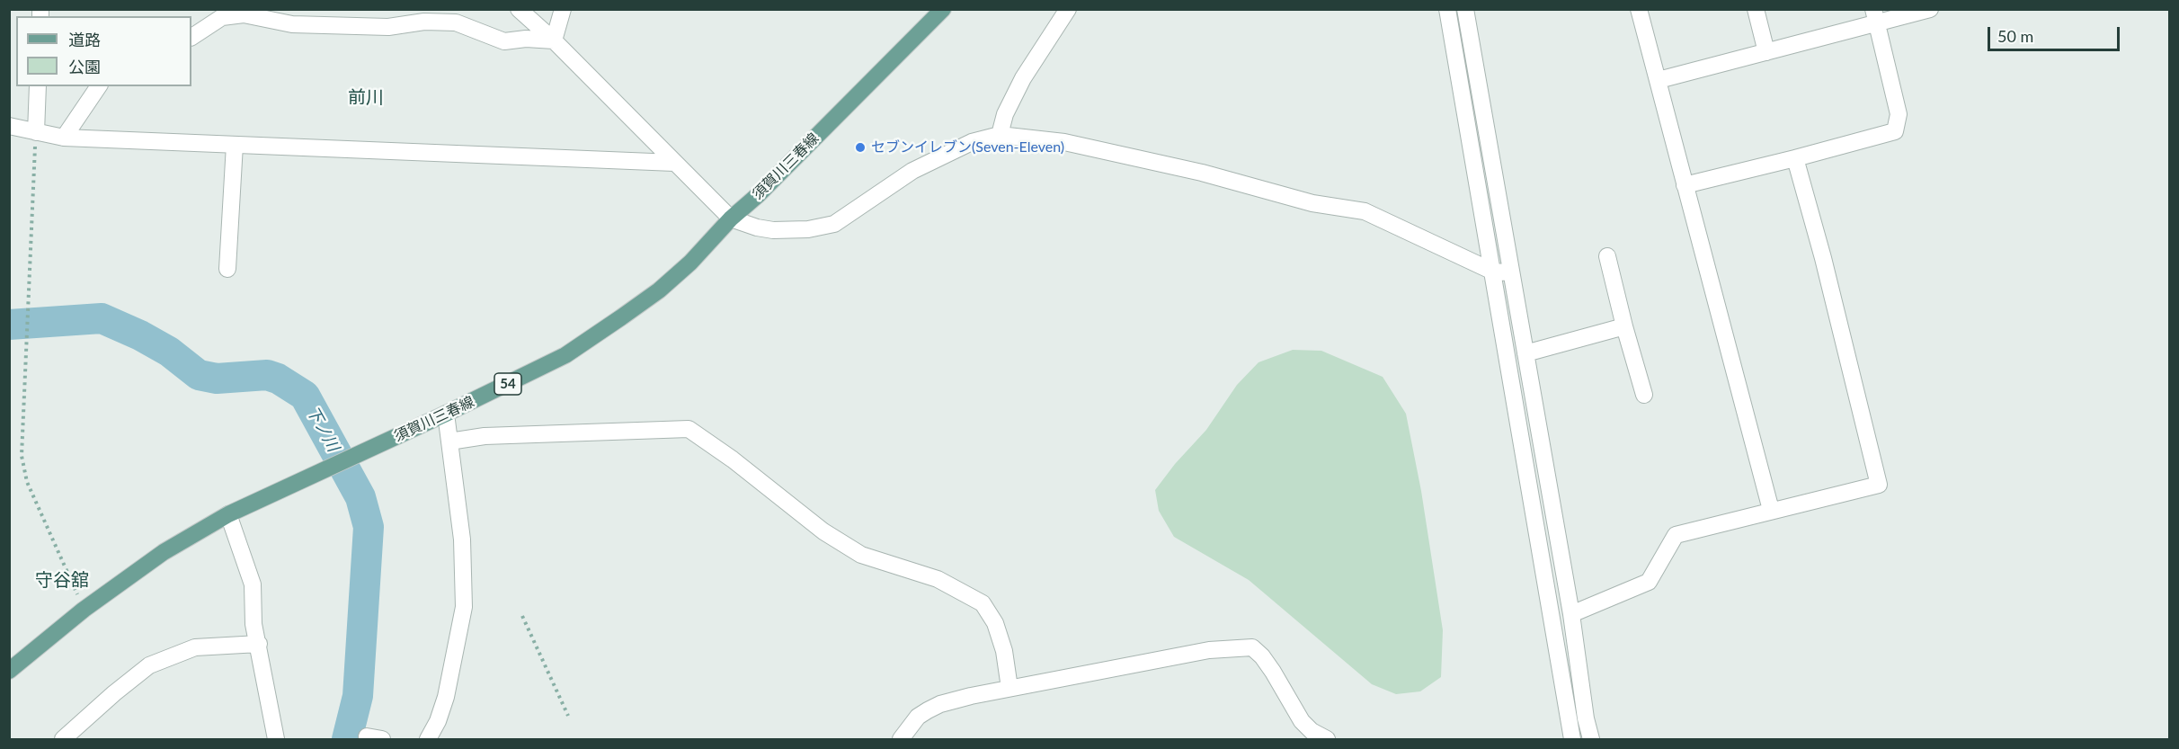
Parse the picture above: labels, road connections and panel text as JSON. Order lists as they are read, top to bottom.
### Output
{
  "streets": {
    "main road": ["須賀川三春線", "54"]
  },
  "districts": ["前川", "守谷舘"],
  "water": ["下ノ川"],
  "places": ["セブンイレブン(Seven-Eleven)"],
  "legend": ["道路", "公園"],
  "scale_bar": "50 m"
}
